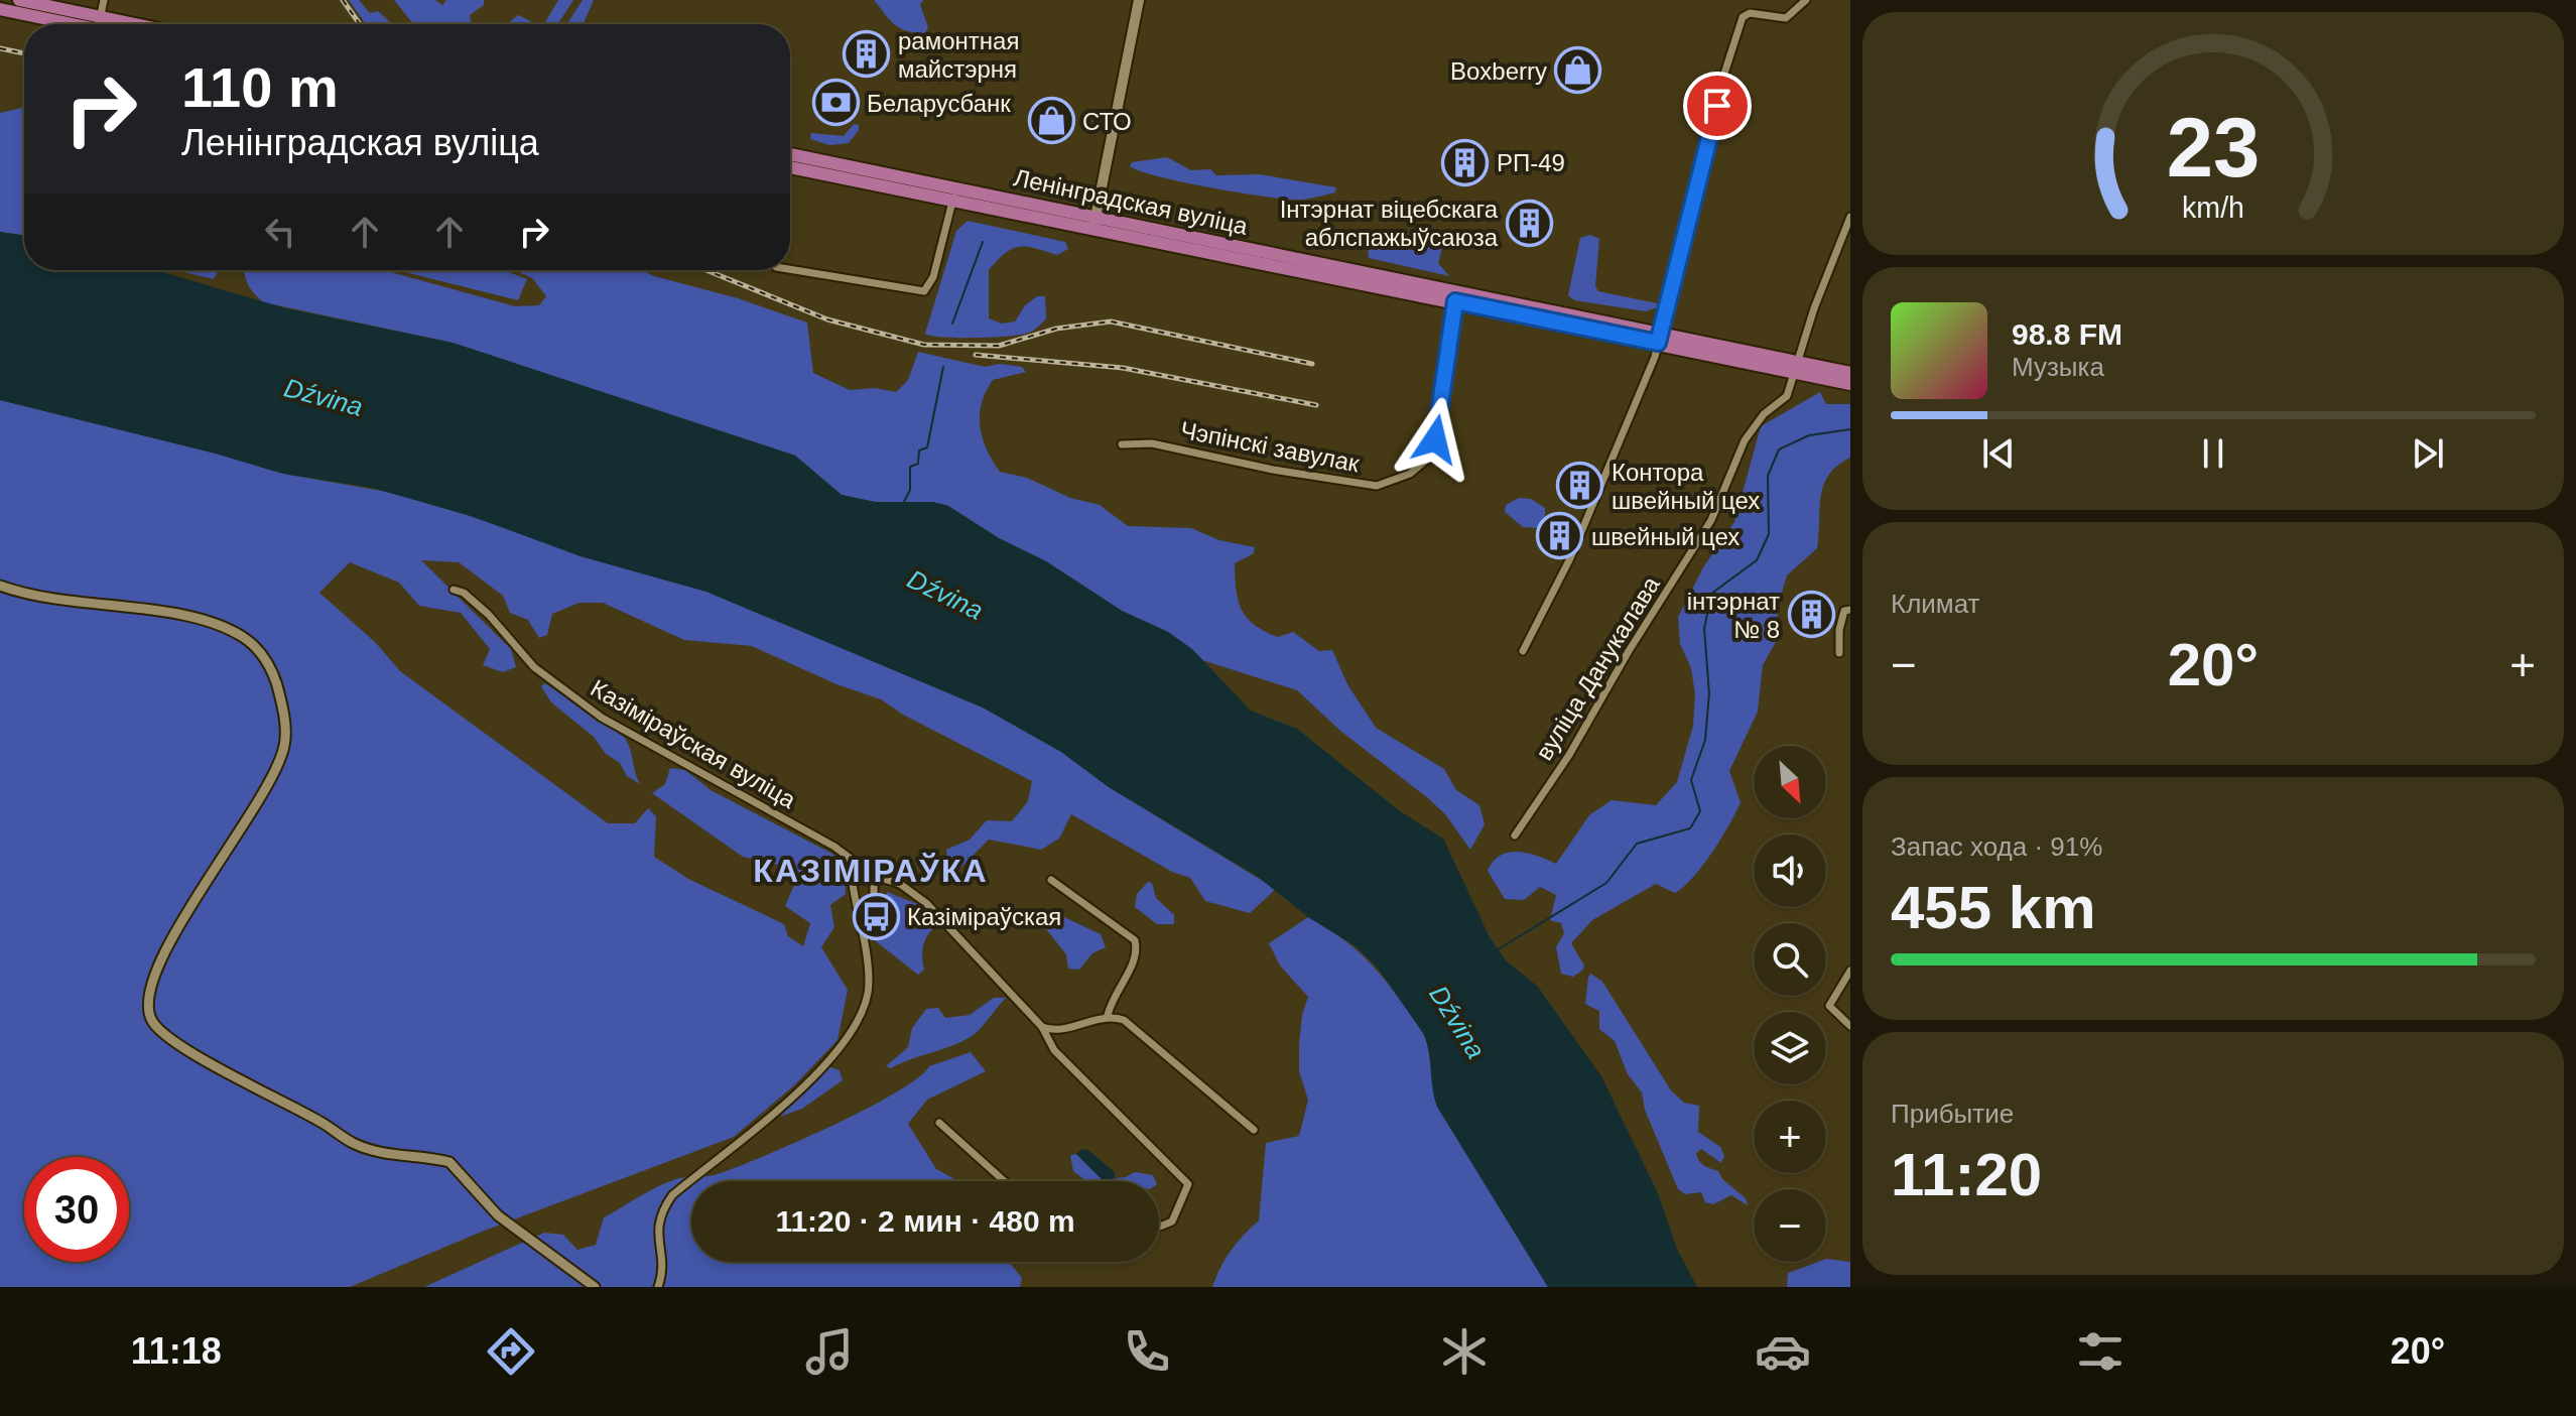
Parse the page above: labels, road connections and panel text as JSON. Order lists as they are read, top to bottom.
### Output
{
  "streets": {
    "main road": ["Ленінградская вуліца"],
    "street": ["Чэпінскі завулак", "вуліца Данукалава", "Казіміраўская вуліца"]
  },
  "crossings": [
    ["Ленінградская вуліца", "Чэпінскі завулак"],
    ["Ленінградская вуліца", "вуліца Данукалава"]
  ],
  "districts": ["КАЗІМІРАЎКА"],
  "water": ["Dźvina"],
  "places": {
    "building": [
      "рамонтная майстэрня",
      "РП-49",
      "Інтэрнат віцебскага аблспажыўсаюза",
      "Контора швейный цех",
      "швейный цех",
      "інтэрнат № 8"
    ],
    "shop": ["Boxberry", "СТО"],
    "bank": ["Беларусбанк"],
    "bus stop": ["Казіміраўская"]
  },
  "north": "bottom right",
  "page": {
    "turn": ["110 m", "Ленінградская вуліца"],
    "song": ["98.8 FM", "Музыка"],
    "tile": [
      "Климат",
      ["Запас хода · 91%", "455 km"],
      ["Прибытие", "11:20"]
    ],
    "heat": ["−", "20°", "+"],
    "map_buttons": ["+", "−"],
    "limit": "30",
    "trip": "11:20 · 2 мин · 480 m",
    "tabs": ["11:18", "20°"],
    "gauge": ["23", "km/h"]
  }
}
